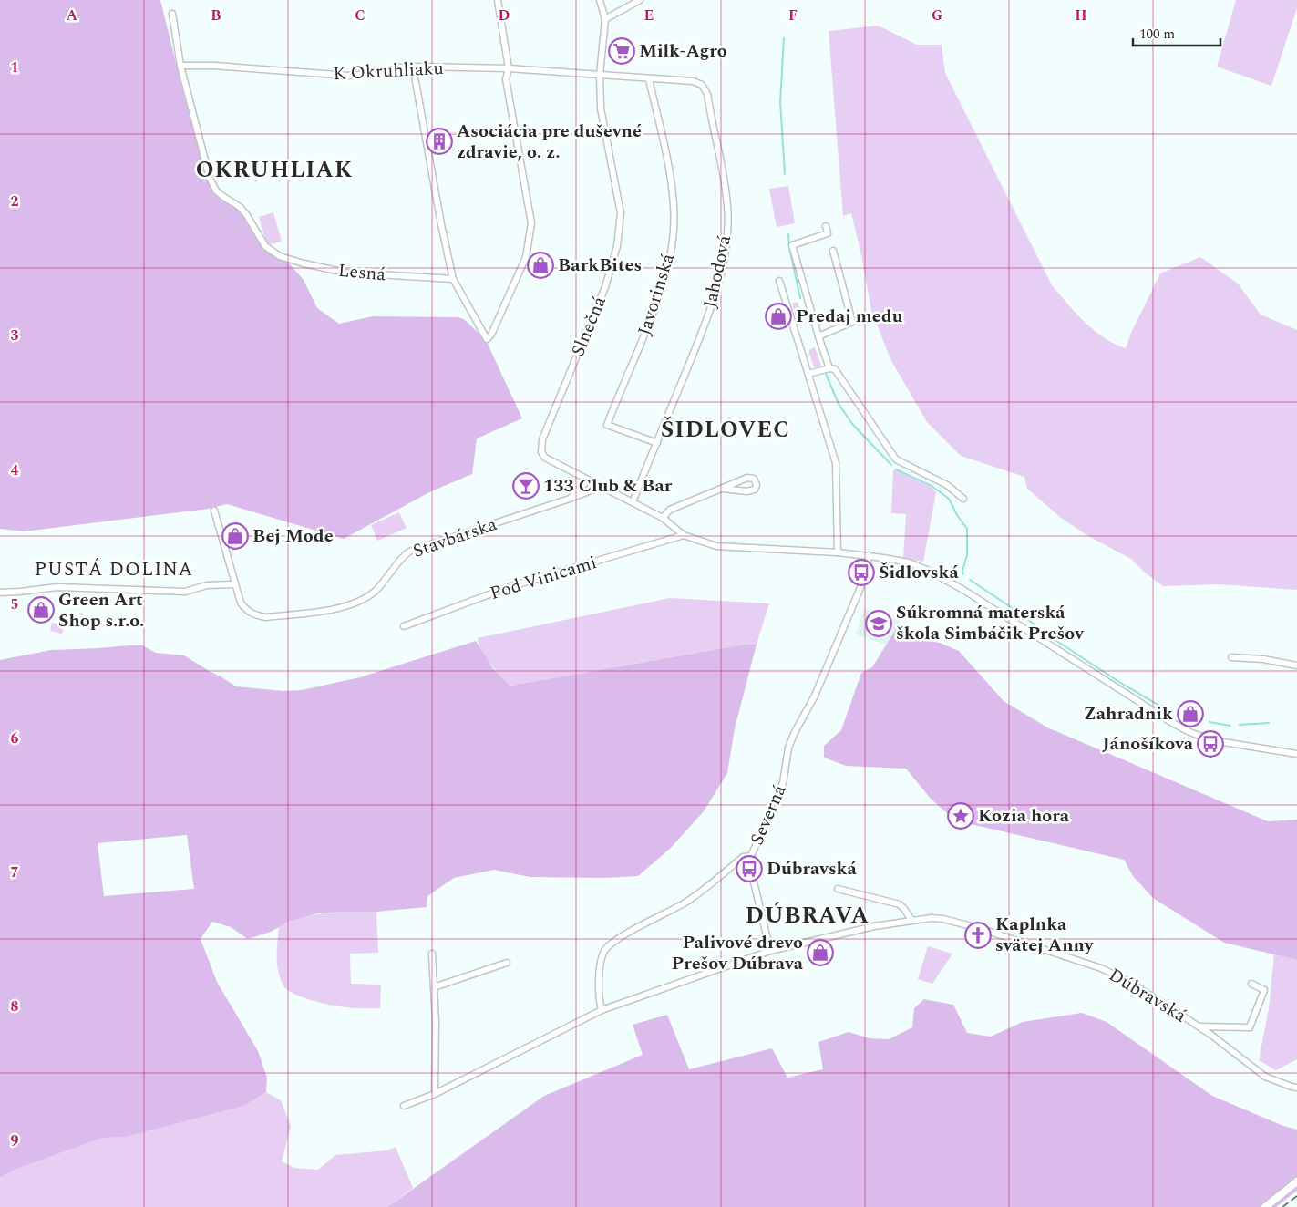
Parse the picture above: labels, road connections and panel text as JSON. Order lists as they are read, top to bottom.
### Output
{
  "streets": {
    "street": [
      "K Okruhliaku",
      "Jahodová",
      "Lesná",
      "Javorinská",
      "Slnečná",
      "Stavbárska",
      "Pod Vinicami",
      "Severná",
      "Dúbravská"
    ]
  },
  "crossings": [
    ["K Okruhliaku", "Jahodová"],
    ["K Okruhliaku", "Lesná"],
    ["K Okruhliaku", "Javorinská"],
    ["K Okruhliaku", "Slnečná"],
    ["Jahodová", "Javorinská"],
    ["Slnečná", "Stavbárska"],
    ["Severná", "Dúbravská"]
  ],
  "districts": [
    "OKRUHLIAK",
    "ŠIDLOVEC",
    "PUSTÁ DOLINA",
    "DÚBRAVA"
  ],
  "places": {
    "supermarket": ["Milk-Agro"],
    "building": ["Asociácia pre duševné zdravie, o. z."],
    "shop": [
      "BarkBites",
      "Predaj medu",
      "Bej Mode",
      "Green Art Shop s.r.o.",
      "Zahradnik",
      "Palivové drevo Prešov Dúbrava"
    ],
    "bar": ["133 Club & Bar"],
    "bus stop": ["Šidlovská", "Jánošíkova", "Dúbravská"],
    "school or university": ["Súkromná materská škola Simbáčik Prešov"],
    "place": ["Kozia hora"],
    "church": ["Kaplnka svätej Anny"]
  },
  "scale_bar": "100 m",
  "grid": {
    "columns": [
      "A",
      "B",
      "C",
      "D",
      "E",
      "F",
      "G",
      "H"
    ],
    "rows": [
      "1",
      "2",
      "3",
      "4",
      "5",
      "6",
      "7",
      "8",
      "9"
    ]
  }
}
